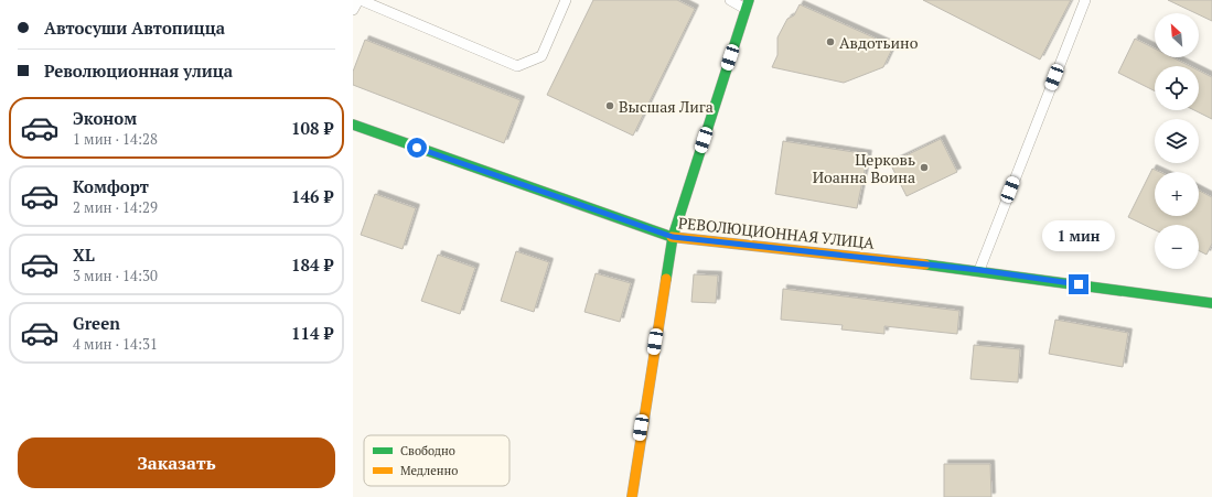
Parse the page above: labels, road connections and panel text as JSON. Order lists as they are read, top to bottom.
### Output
{
  "streets": {
    "main road": ["РЕВОЛЮЦИОННАЯ УЛИЦА"]
  },
  "places": ["Авдотьино", "Высшая Лига", "Церковь Иоанна Воина"],
  "legend": ["Свободно", "Медленно"],
  "north": "top left",
  "page": {
    "banner": ["Автосуши Автопицца", "Революционная улица"],
    "map_buttons": ["+", "−"],
    "list": [
      {
        "name": "Эконом",
        "note": "1 мин · 14:28",
        "value": "108 ₽"
      },
      {
        "name": "Комфорт",
        "note": "2 мин · 14:29",
        "value": "146 ₽"
      },
      {
        "name": "XL",
        "note": "3 мин · 14:30",
        "value": "184 ₽"
      },
      {
        "name": "Green",
        "note": "4 мин · 14:31",
        "value": "114 ₽"
      }
    ],
    "bubble": "1 мин",
    "buttons": "Заказать"
  }
}
